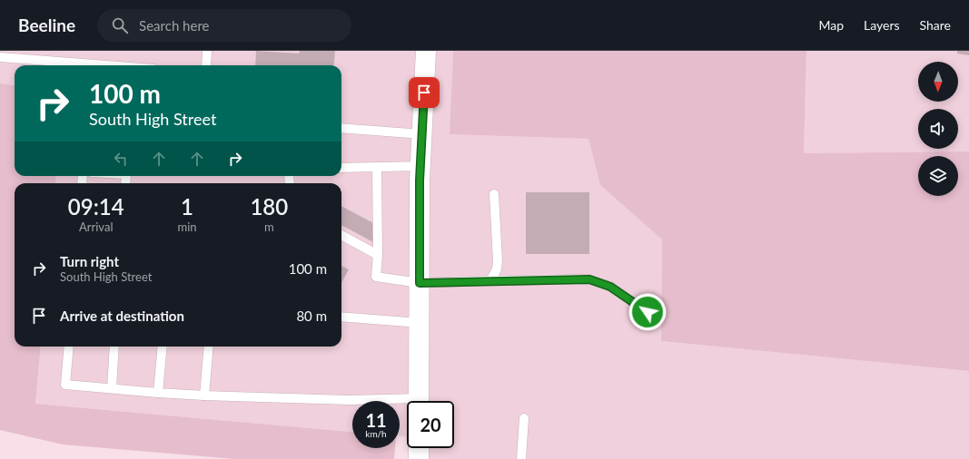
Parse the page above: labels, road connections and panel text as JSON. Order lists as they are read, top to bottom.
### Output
{
  "north": "bottom",
  "page": {
    "header": "Beeline",
    "search": "Search here",
    "nav": ["Map", "Layers", "Share"],
    "turn": ["100 m", "South High Street"],
    "eta": [
      "09:14",
      "Arrival",
      "1",
      "min",
      "180",
      "m"
    ],
    "list": [
      {
        "name": "Turn right",
        "note": "South High Street",
        "value": "100 m"
      },
      {
        "name": "Arrive at destination",
        "value": "80 m"
      }
    ],
    "speed": "11 km/h",
    "limit": "20"
  }
}
